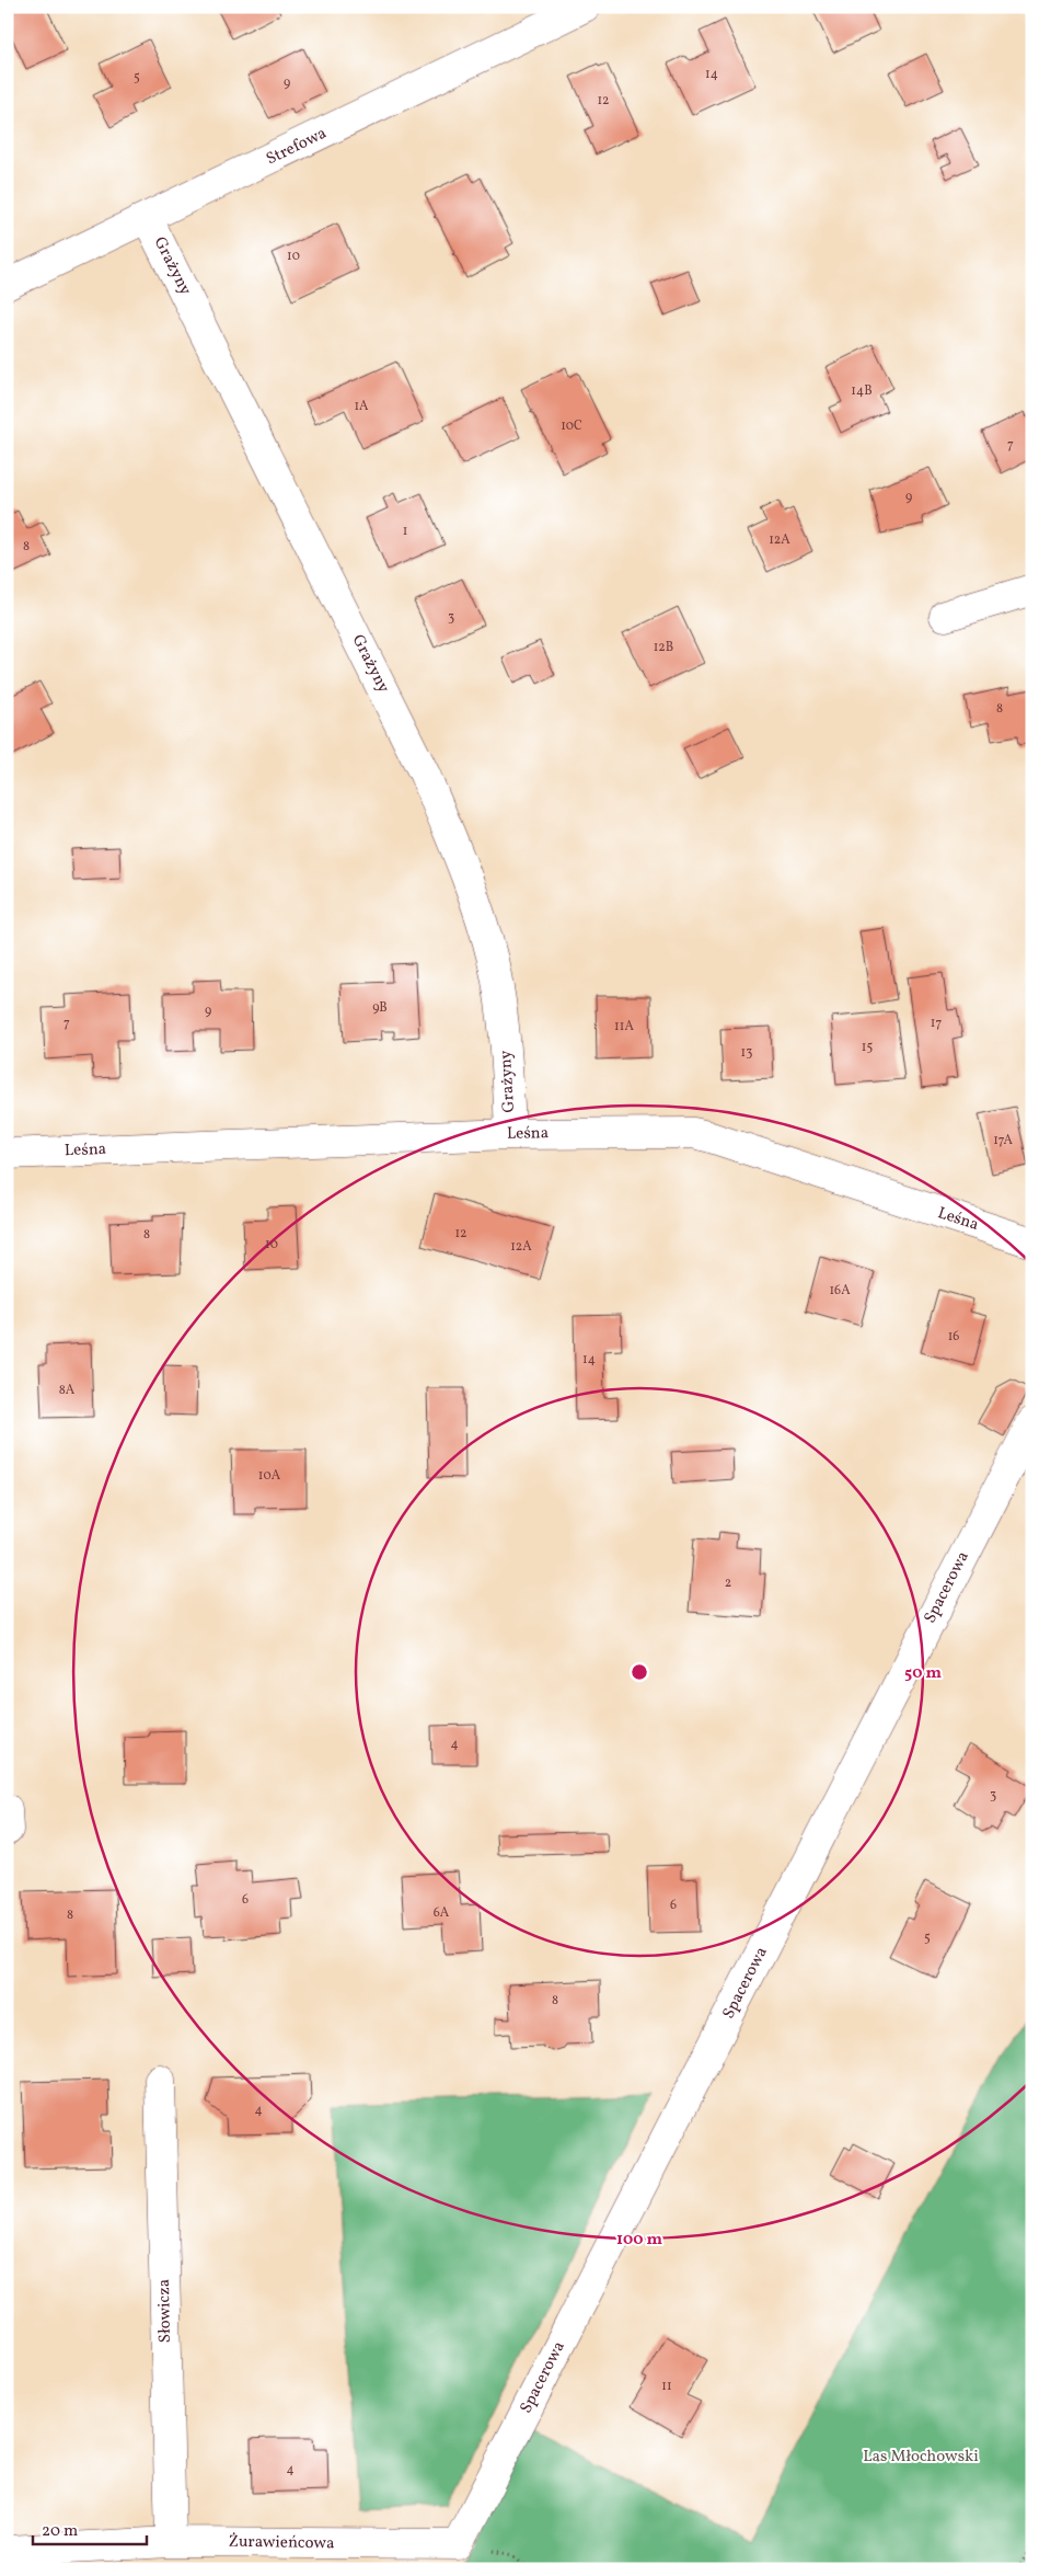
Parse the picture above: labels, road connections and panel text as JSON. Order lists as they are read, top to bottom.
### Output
{
  "streets": {
    "street": [
      "Strefowa",
      "Grażyny",
      "Leśna",
      "Spacerowa",
      "Słowicza",
      "Żurawieńcowa"
    ]
  },
  "crossings": [
    ["Strefowa", "Grażyny"],
    ["Grażyny", "Leśna"],
    ["Spacerowa", "Żurawieńcowa"],
    ["Słowicza", "Żurawieńcowa"]
  ],
  "parks": ["Las Młochowski"],
  "house_numbers": [
    "14",
    "5",
    "9",
    "12",
    "10",
    "14B",
    "1A",
    "10C",
    "7",
    "9",
    "1",
    "12A",
    "8",
    "3",
    "12B",
    "8",
    "9B",
    "9",
    "7",
    "17",
    "11A",
    "15",
    "13",
    "17A",
    "12",
    "8",
    "10",
    "12A",
    "16A",
    "16",
    "14",
    "8A",
    "10A",
    "2",
    "4",
    "3",
    "6",
    "6",
    "6A",
    "8",
    "5",
    "8",
    "4",
    "11",
    "4"
  ],
  "scale_bar": "20 m",
  "rings": ["50 m", "100 m"]
}
